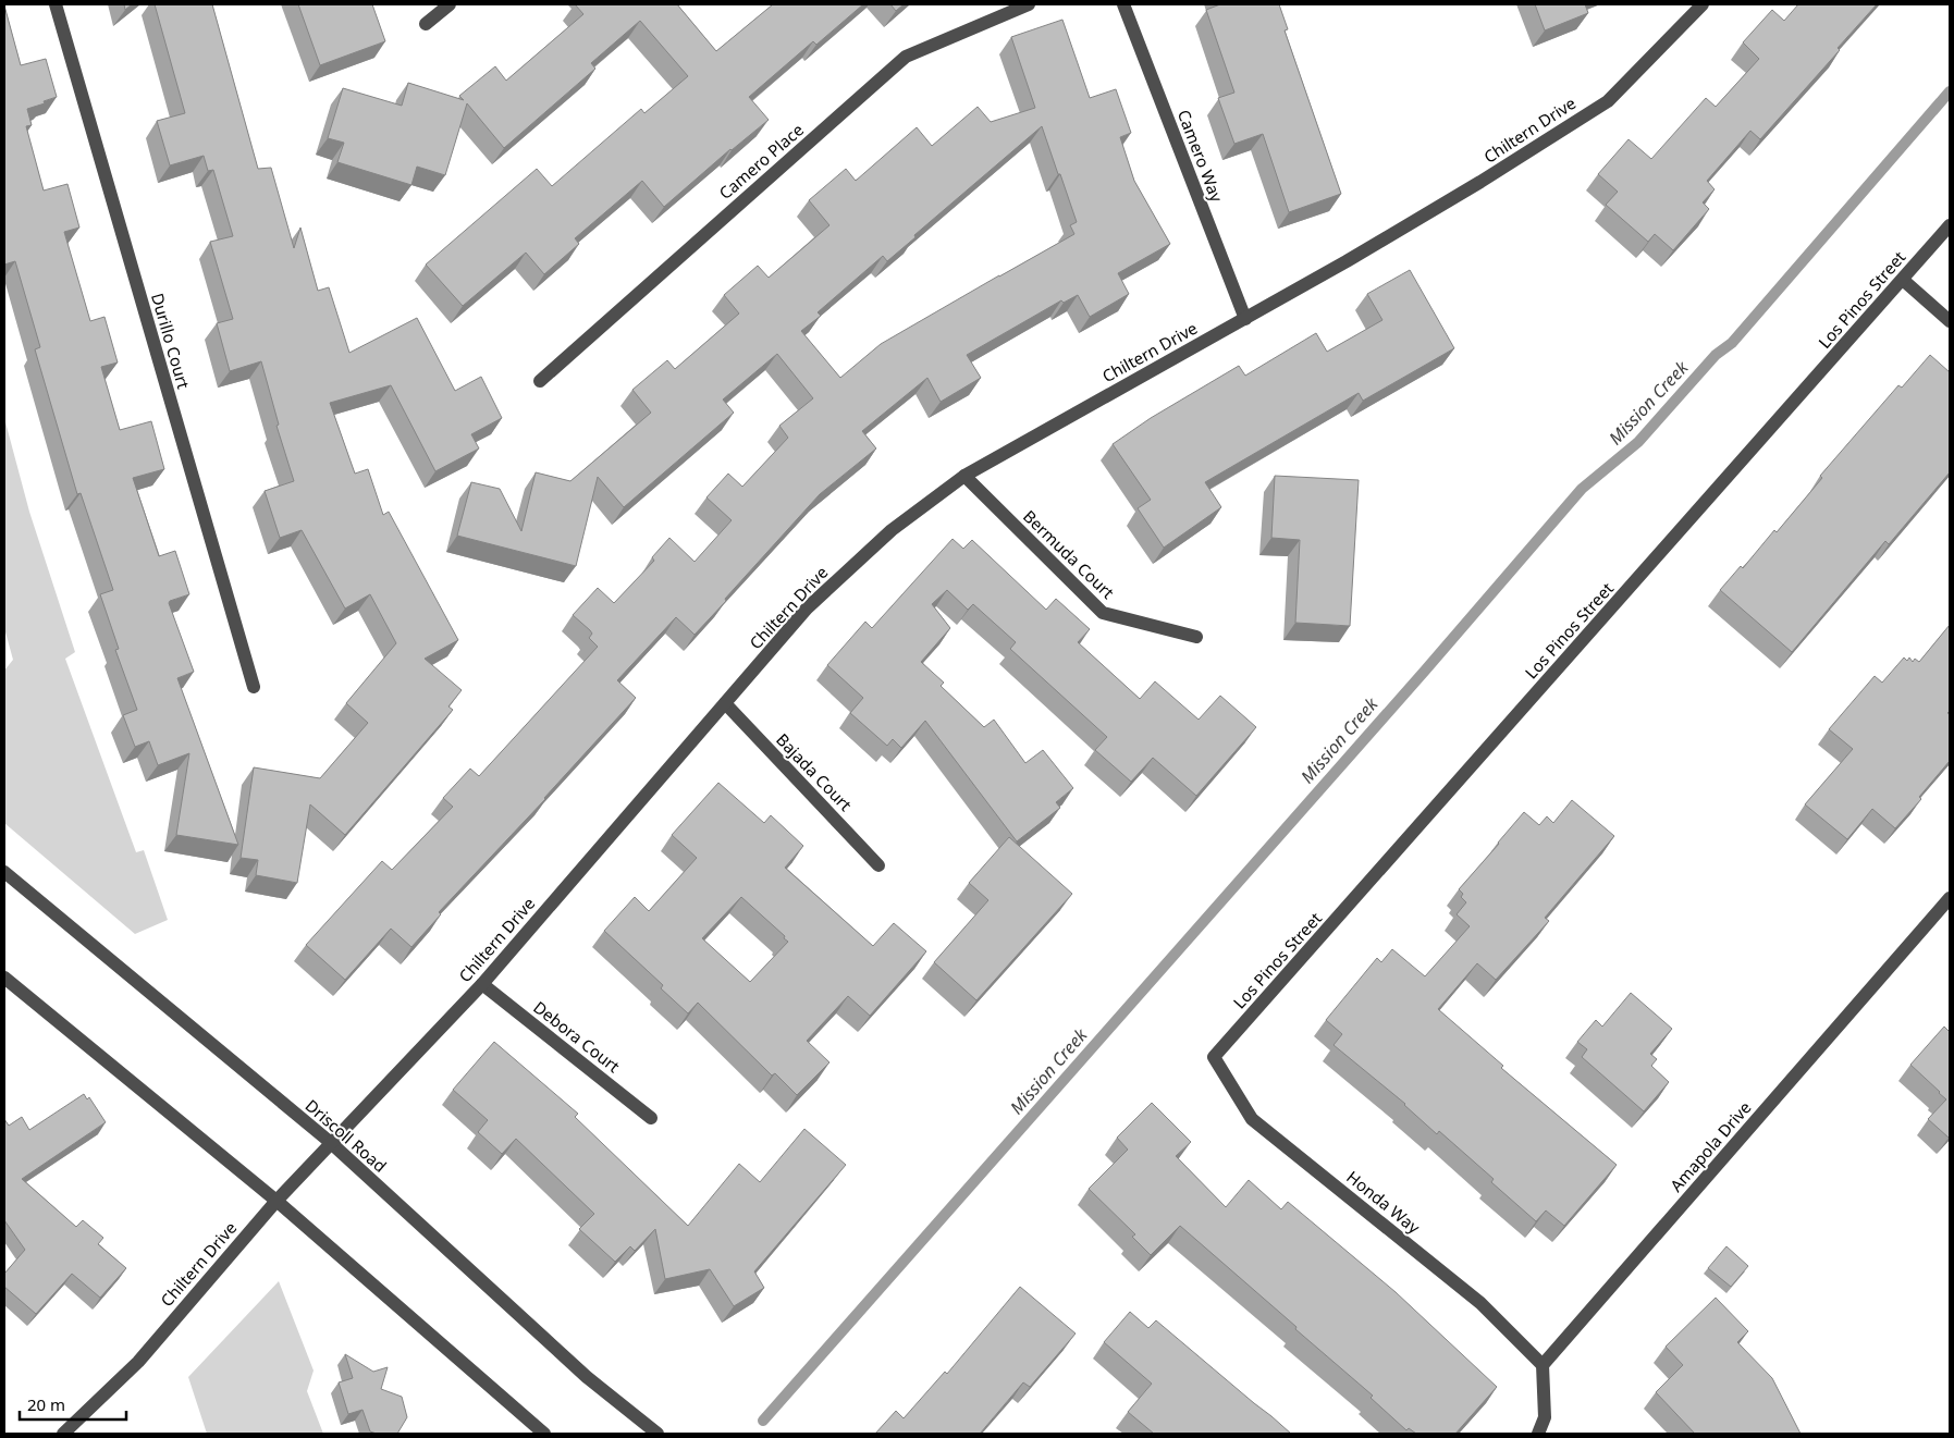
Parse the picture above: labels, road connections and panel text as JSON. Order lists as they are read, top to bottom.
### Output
{
  "streets": {
    "street": [
      "Chiltern Drive",
      "Camero Way",
      "Camero Place",
      "Los Pinos Street",
      "Durillo Court",
      "Bermuda Court",
      "Bajada Court",
      "Debora Court",
      "Driscoll Road",
      "Amapola Drive",
      "Honda Way"
    ]
  },
  "crossings": [
    ["Chiltern Drive", "Camero Way"],
    ["Chiltern Drive", "Bermuda Court"],
    ["Chiltern Drive", "Bajada Court"],
    ["Chiltern Drive", "Debora Court"],
    ["Chiltern Drive", "Driscoll Road"],
    ["Los Pinos Street", "Honda Way"],
    ["Amapola Drive", "Honda Way"]
  ],
  "water": ["Mission Creek"],
  "scale_bar": "20 m"
}
